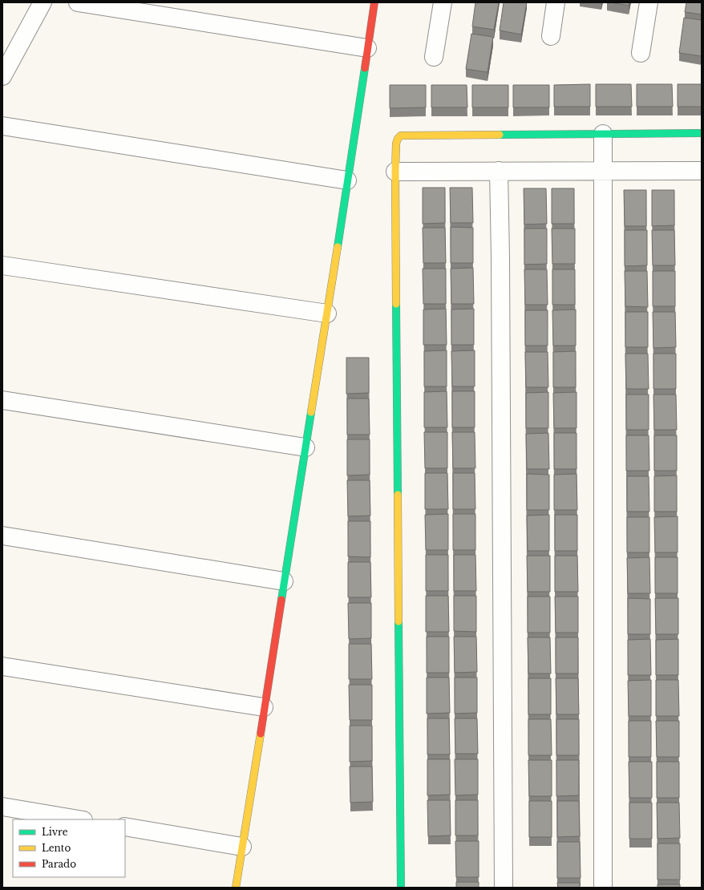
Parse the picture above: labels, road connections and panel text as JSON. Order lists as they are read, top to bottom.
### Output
{
  "legend": ["Livre", "Lento", "Parado"]
}
